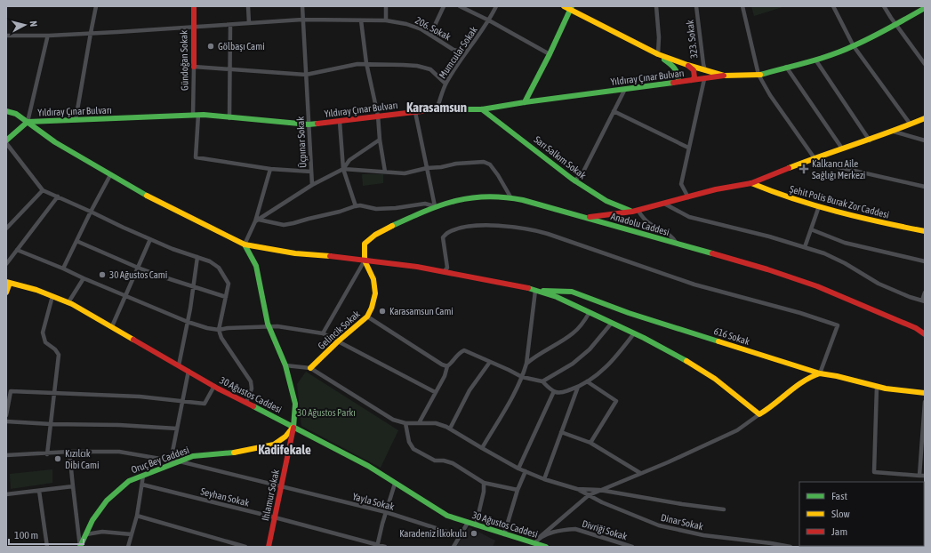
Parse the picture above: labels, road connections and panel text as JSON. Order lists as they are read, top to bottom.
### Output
{
  "streets": {
    "street": [
      "206. Sokak",
      "323. Sokak",
      "Mumcular Sokak",
      "Gündoğan Sokak",
      "Yıldıray Çınar Bulvarı",
      "Üçpınar Sokak",
      "Sarı Salkım Sokak",
      "Şehit Polis Burak Zor Caddesi",
      "Anadolu Caddesi",
      "Gelincik Sokak",
      "616 Sokak",
      "30 Ağustos Caddesi",
      "Oruç Bey Caddesi",
      "Ihlamur Sokak",
      "Seyhan Sokak",
      "Yayla Sokak",
      "Dinar Sokak",
      "Divriği Sokak"
    ]
  },
  "crossings": [
    ["206. Sokak", "Mumcular Sokak"],
    ["206. Sokak", "Gündoğan Sokak"],
    ["206. Sokak", "Üçpınar Sokak"],
    ["Mumcular Sokak", "Yıldıray Çınar Bulvarı"],
    ["Gündoğan Sokak", "Yıldıray Çınar Bulvarı"],
    ["Yıldıray Çınar Bulvarı", "Üçpınar Sokak"],
    ["Yıldıray Çınar Bulvarı", "Sarı Salkım Sokak"],
    ["Anadolu Caddesi", "Gelincik Sokak"],
    ["30 Ağustos Caddesi", "Oruç Bey Caddesi"],
    ["30 Ağustos Caddesi", "Ihlamur Sokak"],
    ["Oruç Bey Caddesi", "Ihlamur Sokak"],
    ["Oruç Bey Caddesi", "Yayla Sokak"],
    ["Ihlamur Sokak", "Seyhan Sokak"],
    ["Ihlamur Sokak", "Yayla Sokak"]
  ],
  "districts": ["Karasamsun", "Kadifekale"],
  "parks": ["30 Ağustos Parkı"],
  "places": {
    "other": [
      "Gölbaşı Cami",
      "30 Ağustos Cami",
      "Karasamsun Cami",
      "Kızılcık Dibi Cami",
      "Karadeniz İlkokulu"
    ],
    "health": ["Kalkancı Aile Sağlığı Merkezi"]
  },
  "legend": ["Fast", "Slow", "Jam"],
  "scale_bar": "100 m",
  "north": "right"
}
